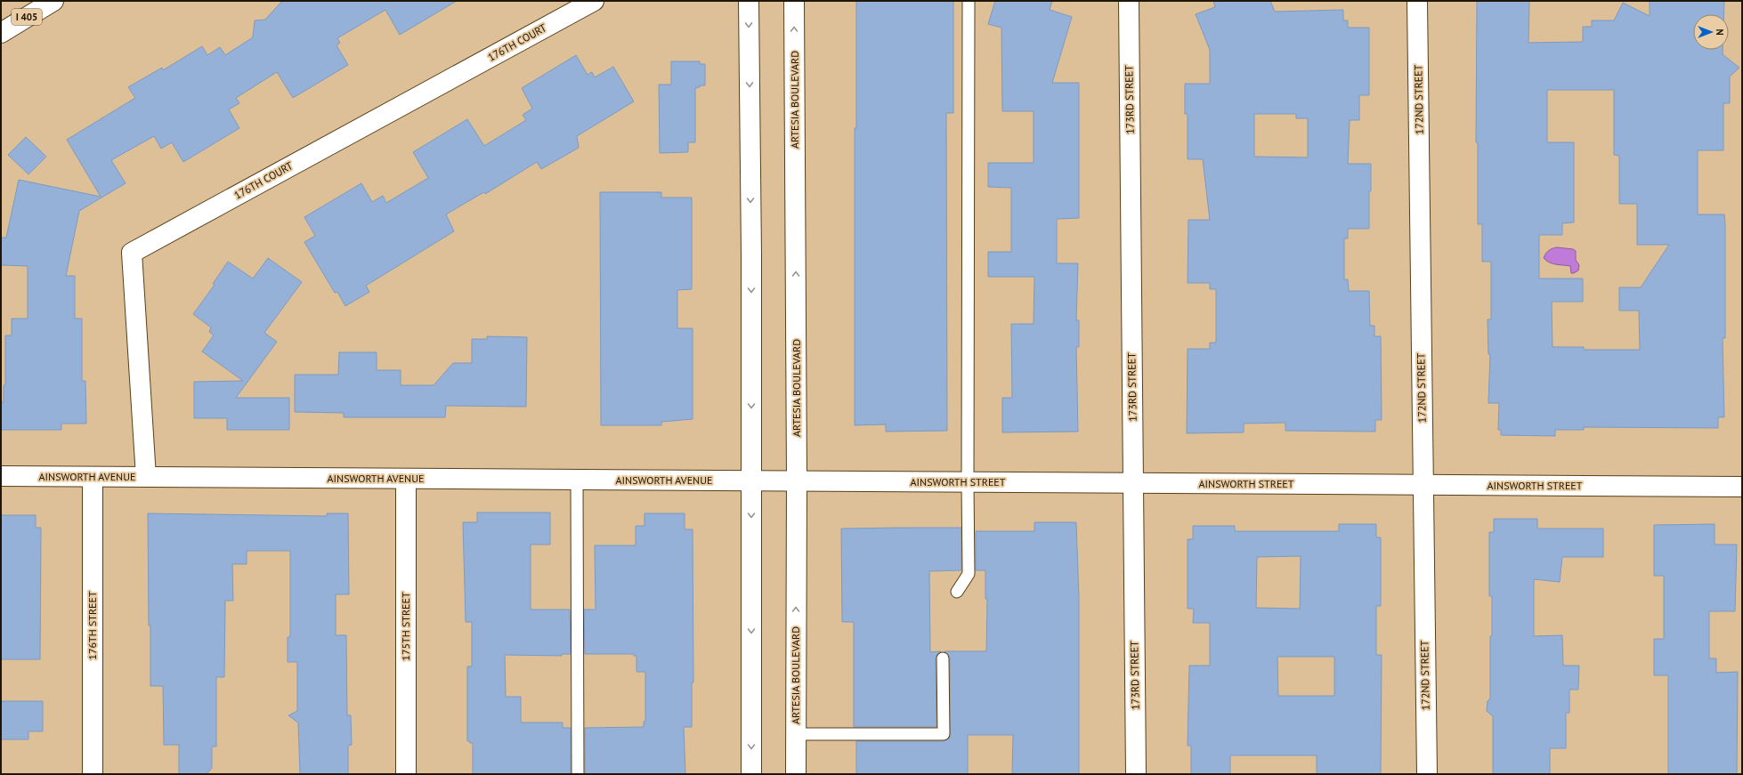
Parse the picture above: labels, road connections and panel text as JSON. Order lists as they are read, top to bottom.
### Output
{
  "streets": {
    "main road": [
      "I 405",
      "176TH COURT",
      "ARTESIA BOULEVARD",
      "173RD STREET",
      "172ND STREET",
      "AINSWORTH AVENUE",
      "AINSWORTH STREET",
      "176TH STREET",
      "175TH STREET"
    ]
  },
  "crossings": [
    ["176TH COURT", "AINSWORTH AVENUE"],
    ["ARTESIA BOULEVARD", "AINSWORTH STREET"],
    ["173RD STREET", "AINSWORTH STREET"],
    ["172ND STREET", "AINSWORTH STREET"],
    ["AINSWORTH AVENUE", "AINSWORTH STREET"],
    ["AINSWORTH AVENUE", "176TH STREET"],
    ["AINSWORTH AVENUE", "175TH STREET"]
  ],
  "north": "right"
}
